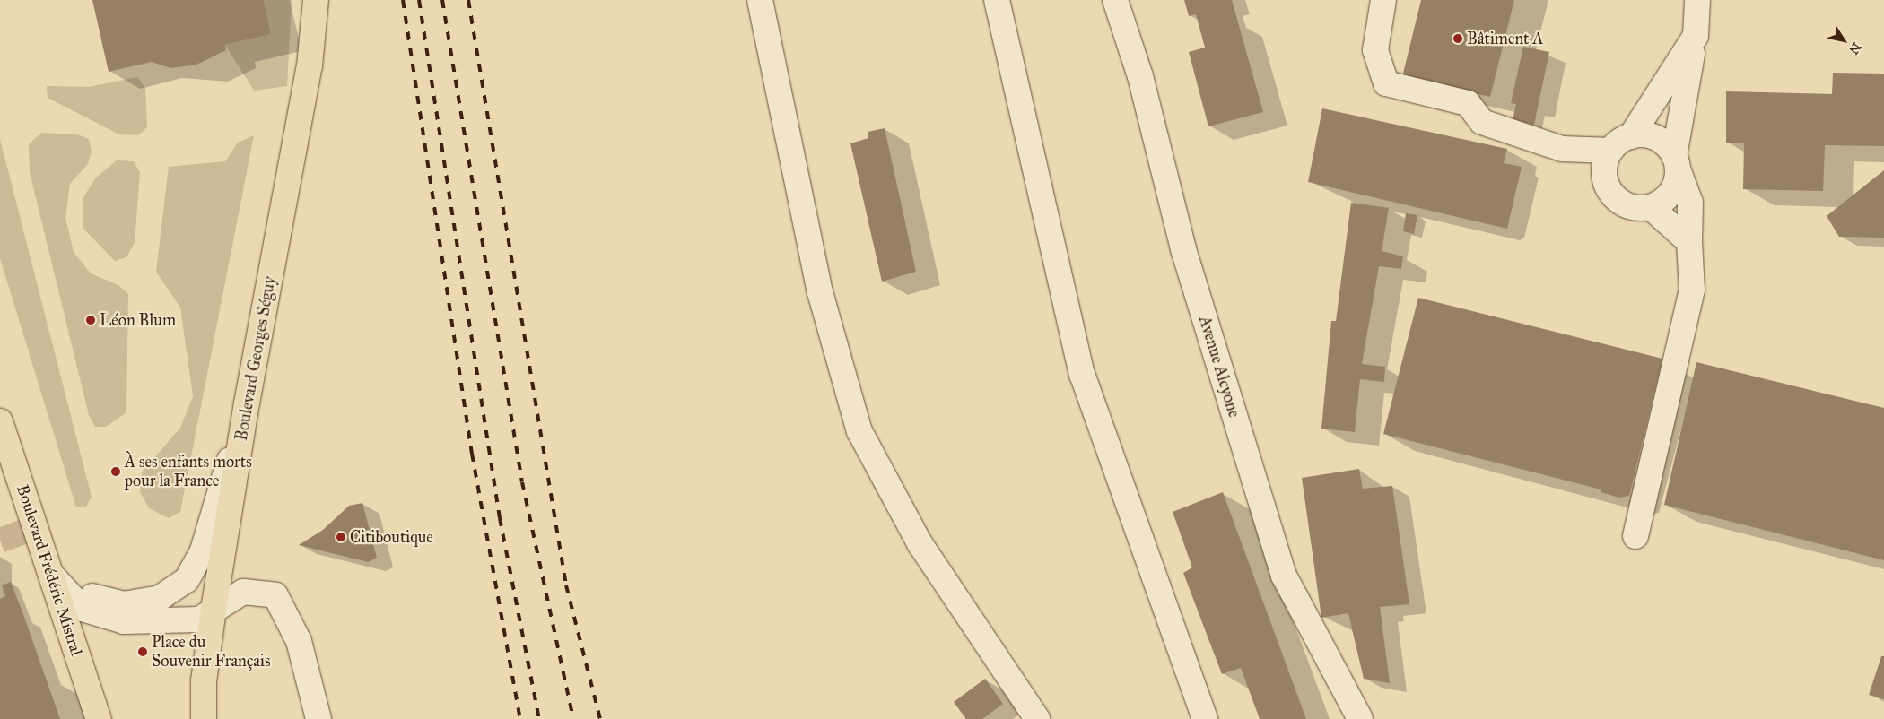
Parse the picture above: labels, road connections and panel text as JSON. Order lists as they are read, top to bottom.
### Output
{
  "streets": {
    "main road": ["Boulevard Georges Séguy", "Boulevard Frédéric Mistral"],
    "street": ["Avenue Alcyone"]
  },
  "places": [
    "Bâtiment A",
    "Léon Blum",
    "À ses enfants morts pour la France",
    "Citiboutique",
    "Place du Souvenir Français"
  ],
  "north": "bottom right"
}
